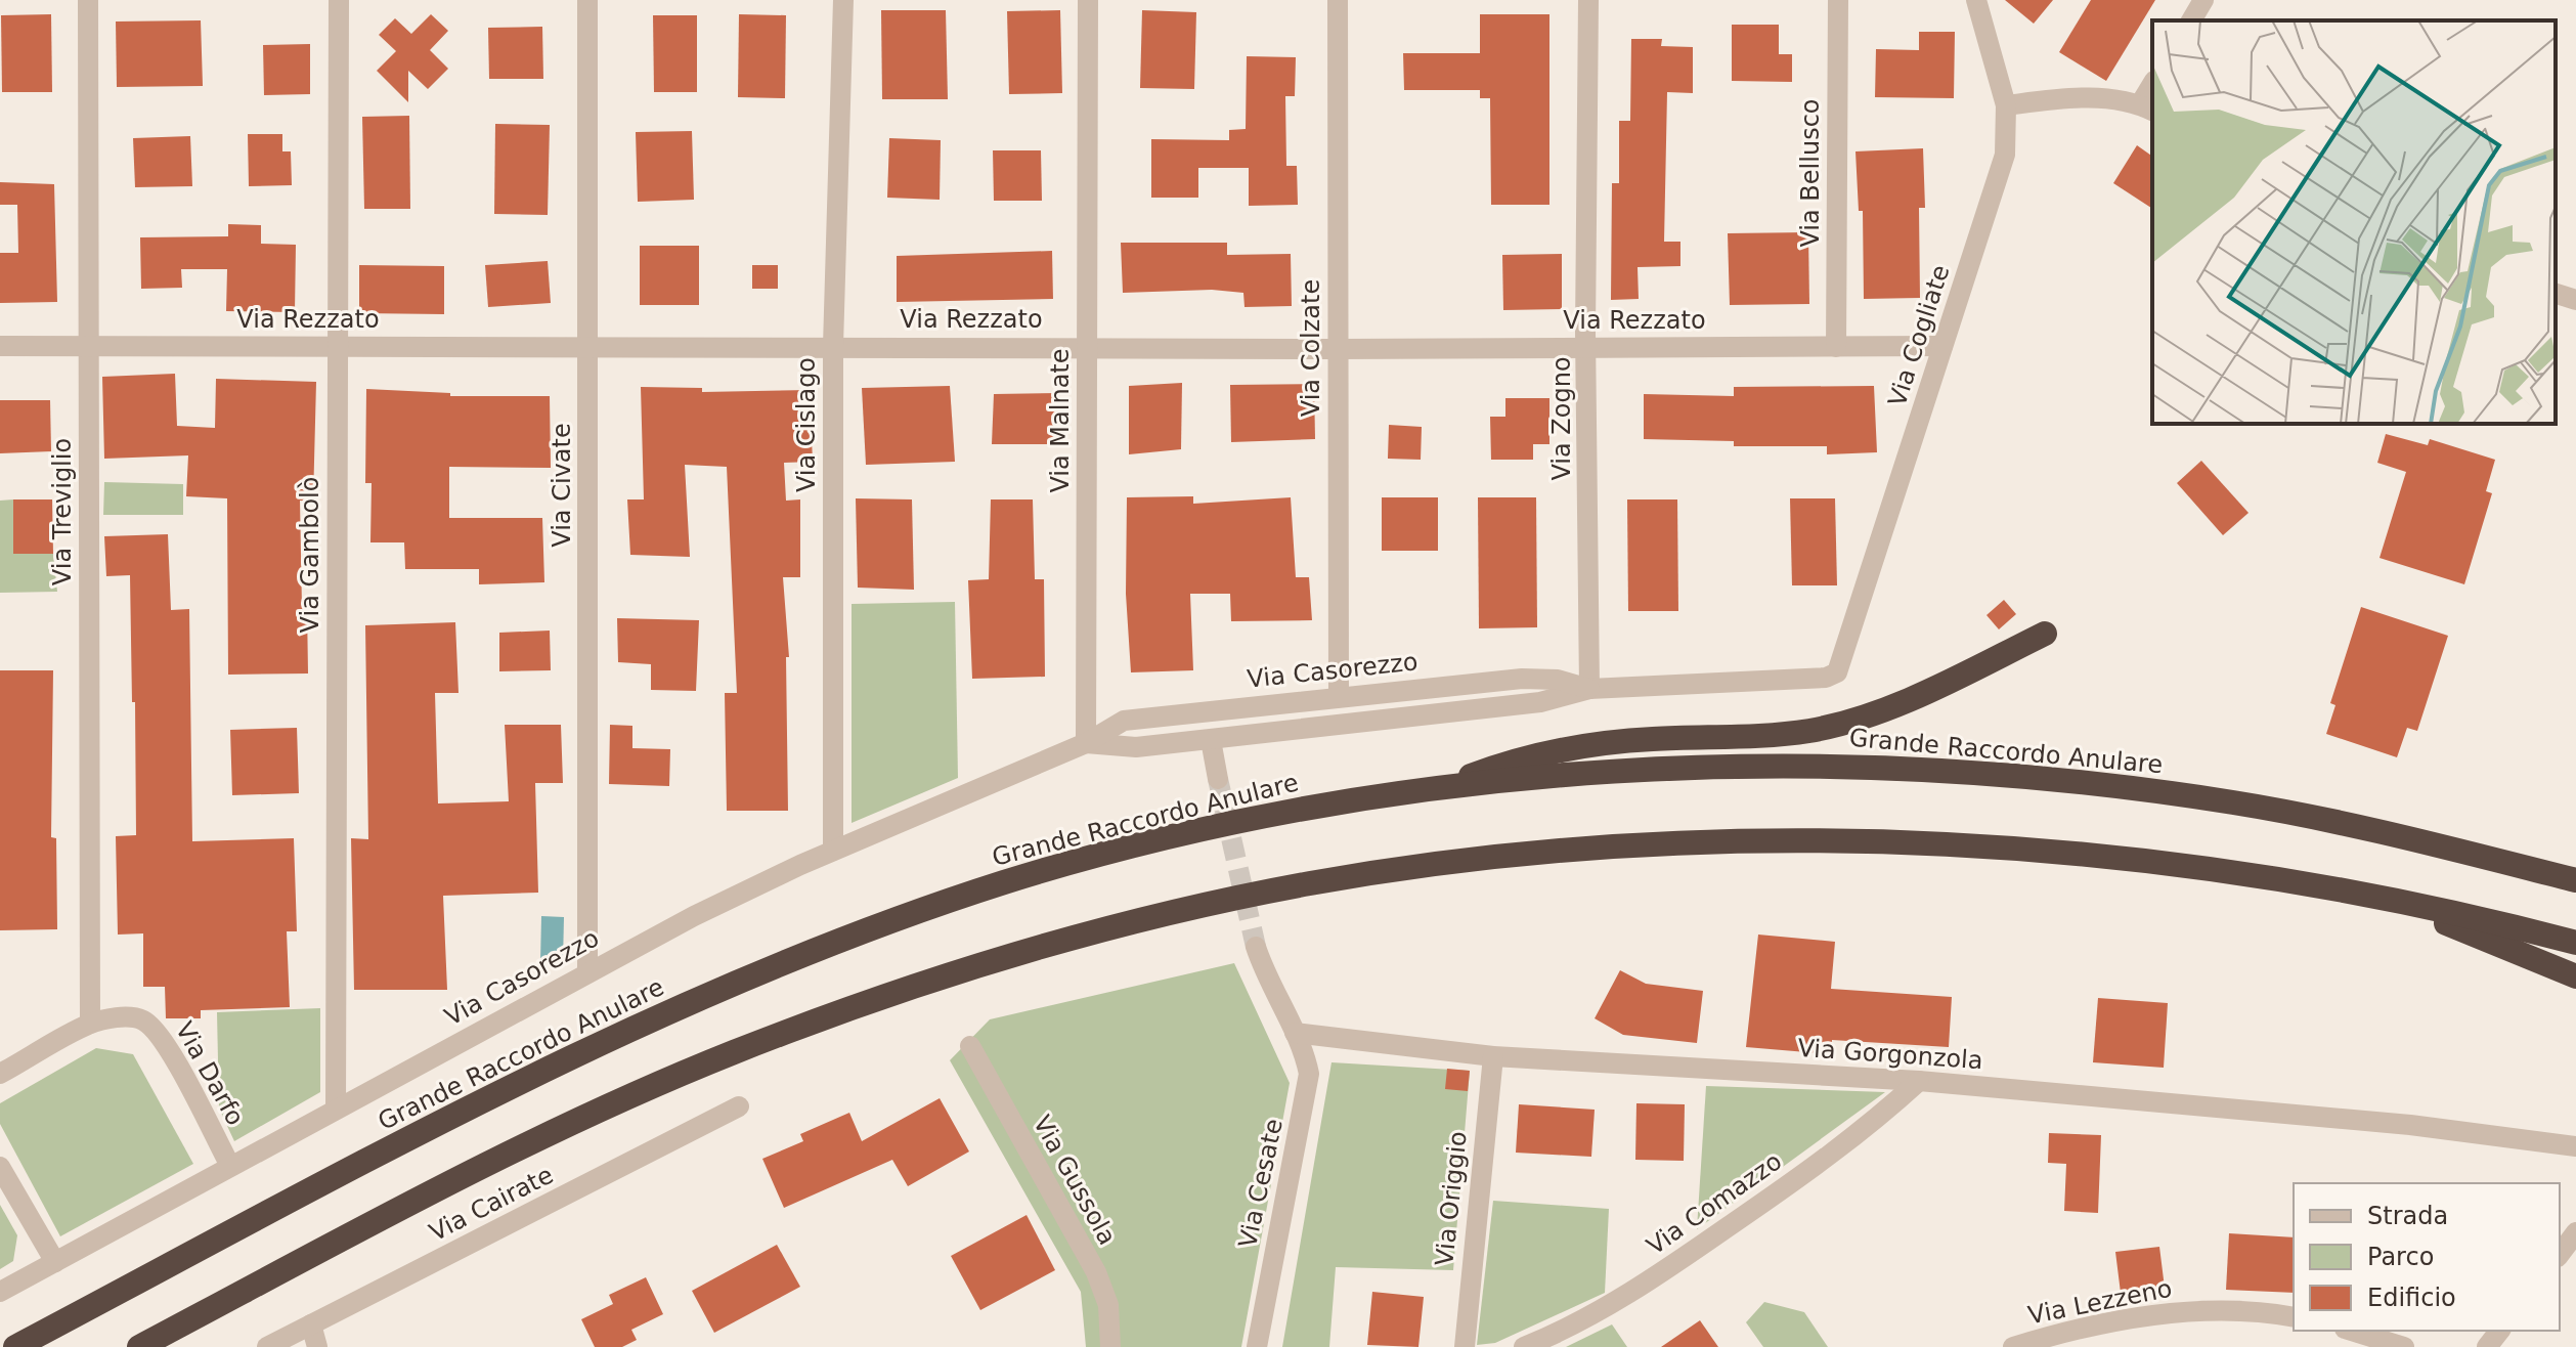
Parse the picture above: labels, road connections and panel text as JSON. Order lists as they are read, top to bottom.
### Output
{
  "streets": {
    "highway": ["Grande Raccordo Anulare"],
    "street": [
      "Via Bellusco",
      "Via Rezzato",
      "Via Cogliate",
      "Via Colzate",
      "Via Zogno",
      "Via Malnate",
      "Via Cislago",
      "Via Civate",
      "Via Treviglio",
      "Via Gambolò",
      "Via Casorezzo",
      "Via Gorgonzola",
      "Via Darfo",
      "Via Gussola",
      "Via Cesate",
      "Via Origgio",
      "Via Cairate",
      "Via Comazzo",
      "Via Lezzeno"
    ]
  },
  "crossings": [
    ["Via Bellusco", "Via Rezzato"],
    ["Via Rezzato", "Via Cogliate"],
    ["Via Rezzato", "Via Colzate"],
    ["Via Rezzato", "Via Zogno"],
    ["Via Rezzato", "Via Malnate"],
    ["Via Rezzato", "Via Cislago"],
    ["Via Rezzato", "Via Civate"],
    ["Via Rezzato", "Via Treviglio"],
    ["Via Rezzato", "Via Gambolò"],
    ["Via Cogliate", "Via Casorezzo"],
    ["Via Colzate", "Via Casorezzo"],
    ["Via Zogno", "Via Casorezzo"],
    ["Via Malnate", "Via Casorezzo"],
    ["Via Cislago", "Via Casorezzo"],
    ["Via Civate", "Via Casorezzo"],
    ["Via Treviglio", "Via Darfo"],
    ["Via Gambolò", "Via Casorezzo"],
    ["Via Casorezzo", "Via Darfo"],
    ["Via Gorgonzola", "Via Cesate"],
    ["Via Gorgonzola", "Via Origgio"],
    ["Via Gorgonzola", "Via Comazzo"]
  ],
  "legend": ["Strada", "Parco", "Edificio"]
}
